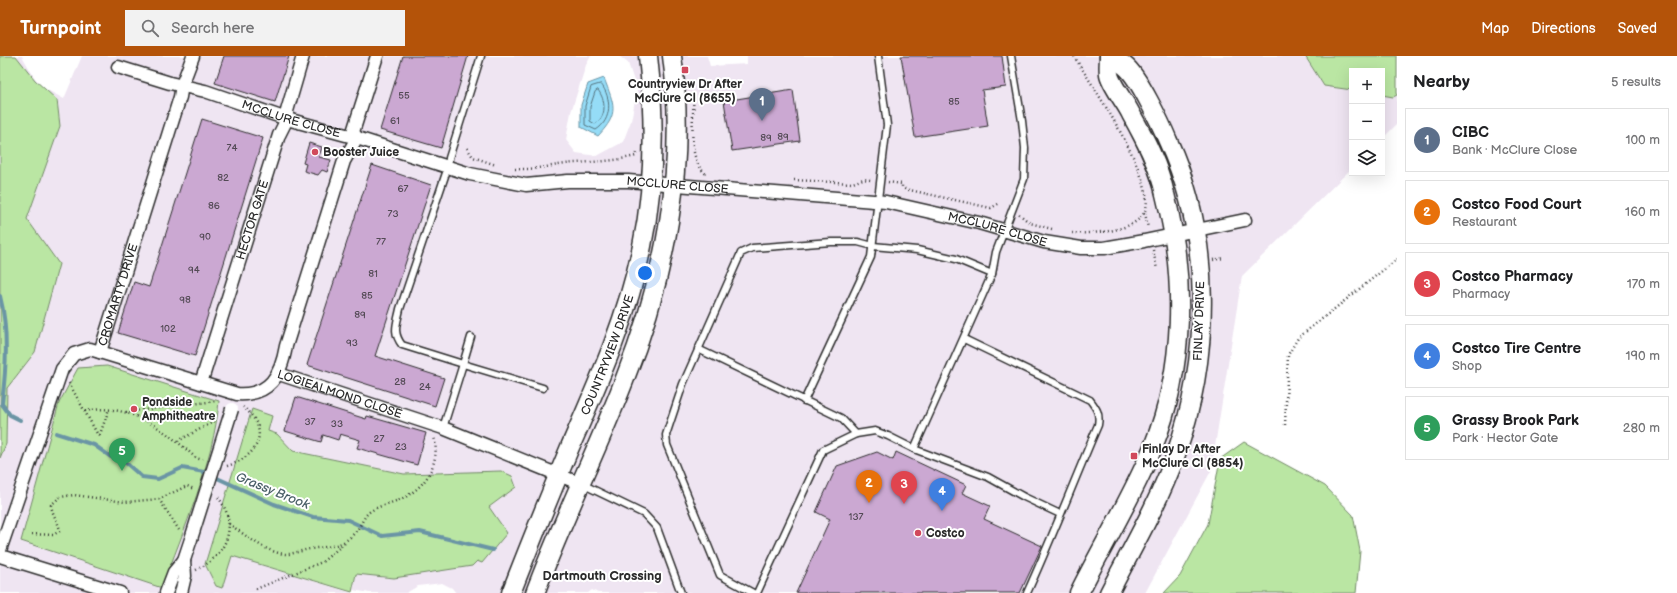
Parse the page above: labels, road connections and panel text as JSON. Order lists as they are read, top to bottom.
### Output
{
  "streets": {
    "street": [
      "MCCLURE CLOSE",
      "HECTOR GATE",
      "CROMARTY DRIVE",
      "FINLAY DRIVE",
      "COUNTRYVIEW DRIVE",
      "LOGIEALMOND CLOSE"
    ]
  },
  "crossings": [
    ["MCCLURE CLOSE", "HECTOR GATE"],
    ["MCCLURE CLOSE", "CROMARTY DRIVE"],
    ["MCCLURE CLOSE", "FINLAY DRIVE"],
    ["MCCLURE CLOSE", "COUNTRYVIEW DRIVE"],
    ["HECTOR GATE", "LOGIEALMOND CLOSE"],
    ["CROMARTY DRIVE", "LOGIEALMOND CLOSE"],
    ["COUNTRYVIEW DRIVE", "LOGIEALMOND CLOSE"]
  ],
  "districts": ["Dartmouth Crossing"],
  "water": ["Grassy Brook"],
  "places": {
    "transit": ["Countryview Dr After McClure Cl (8655)", "Finlay Dr After McClure Cl (8854)"],
    "other": ["Booster Juice", "Pondside Amphitheatre", "Costco"]
  },
  "house_numbers": [
    "55",
    "85",
    "61",
    "89",
    "89",
    "74",
    "82",
    "67",
    "86",
    "73",
    "90",
    "77",
    "94",
    "81",
    "85",
    "98",
    "89",
    "102",
    "93",
    "28",
    "24",
    "37",
    "33",
    "27",
    "23",
    "137"
  ],
  "page": {
    "header": "Turnpoint",
    "search": "Search here",
    "nav": ["Map", "Directions", "Saved"],
    "heading": ["Nearby", "5 results"],
    "map_buttons": ["+", "−"],
    "pins": [
      "1",
      "5",
      "2",
      "3",
      "4"
    ],
    "list": [
      {
        "mark": "1",
        "name": "CIBC",
        "note": "Bank · McClure Close",
        "value": "100 m"
      },
      {
        "mark": "2",
        "name": "Costco Food Court",
        "note": "Restaurant",
        "value": "160 m"
      },
      {
        "mark": "3",
        "name": "Costco Pharmacy",
        "note": "Pharmacy",
        "value": "170 m"
      },
      {
        "mark": "4",
        "name": "Costco Tire Centre",
        "note": "Shop",
        "value": "190 m"
      },
      {
        "mark": "5",
        "name": "Grassy Brook Park",
        "note": "Park · Hector Gate",
        "value": "280 m"
      }
    ]
  }
}
